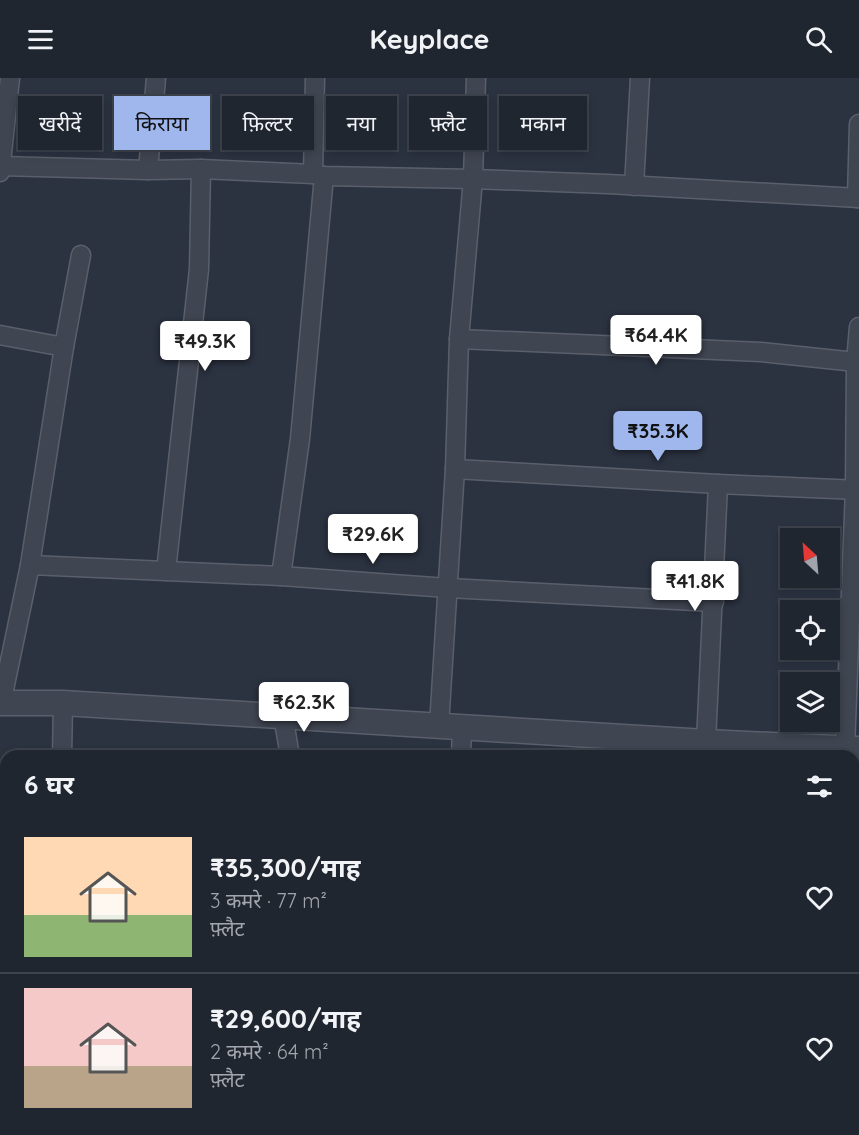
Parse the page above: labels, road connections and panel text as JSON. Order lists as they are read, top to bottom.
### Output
{
  "north": "top left",
  "page": {
    "header": "Keyplace",
    "chip": [
      "खरीदें",
      "किराया",
      "फ़िल्टर",
      "नया",
      "फ़्लैट",
      "मकान"
    ],
    "price": [
      "₹64.4K",
      "₹49.3K",
      "₹35.3K",
      "₹29.6K",
      "₹41.8K",
      "₹62.3K"
    ],
    "heading": "6 घर",
    "list": [
      {
        "name": "₹35,300/माह",
        "note": "3 कमरे · 77 m² · फ़्लैट"
      },
      {
        "name": "₹29,600/माह",
        "note": "2 कमरे · 64 m² · फ़्लैट"
      }
    ]
  }
}
